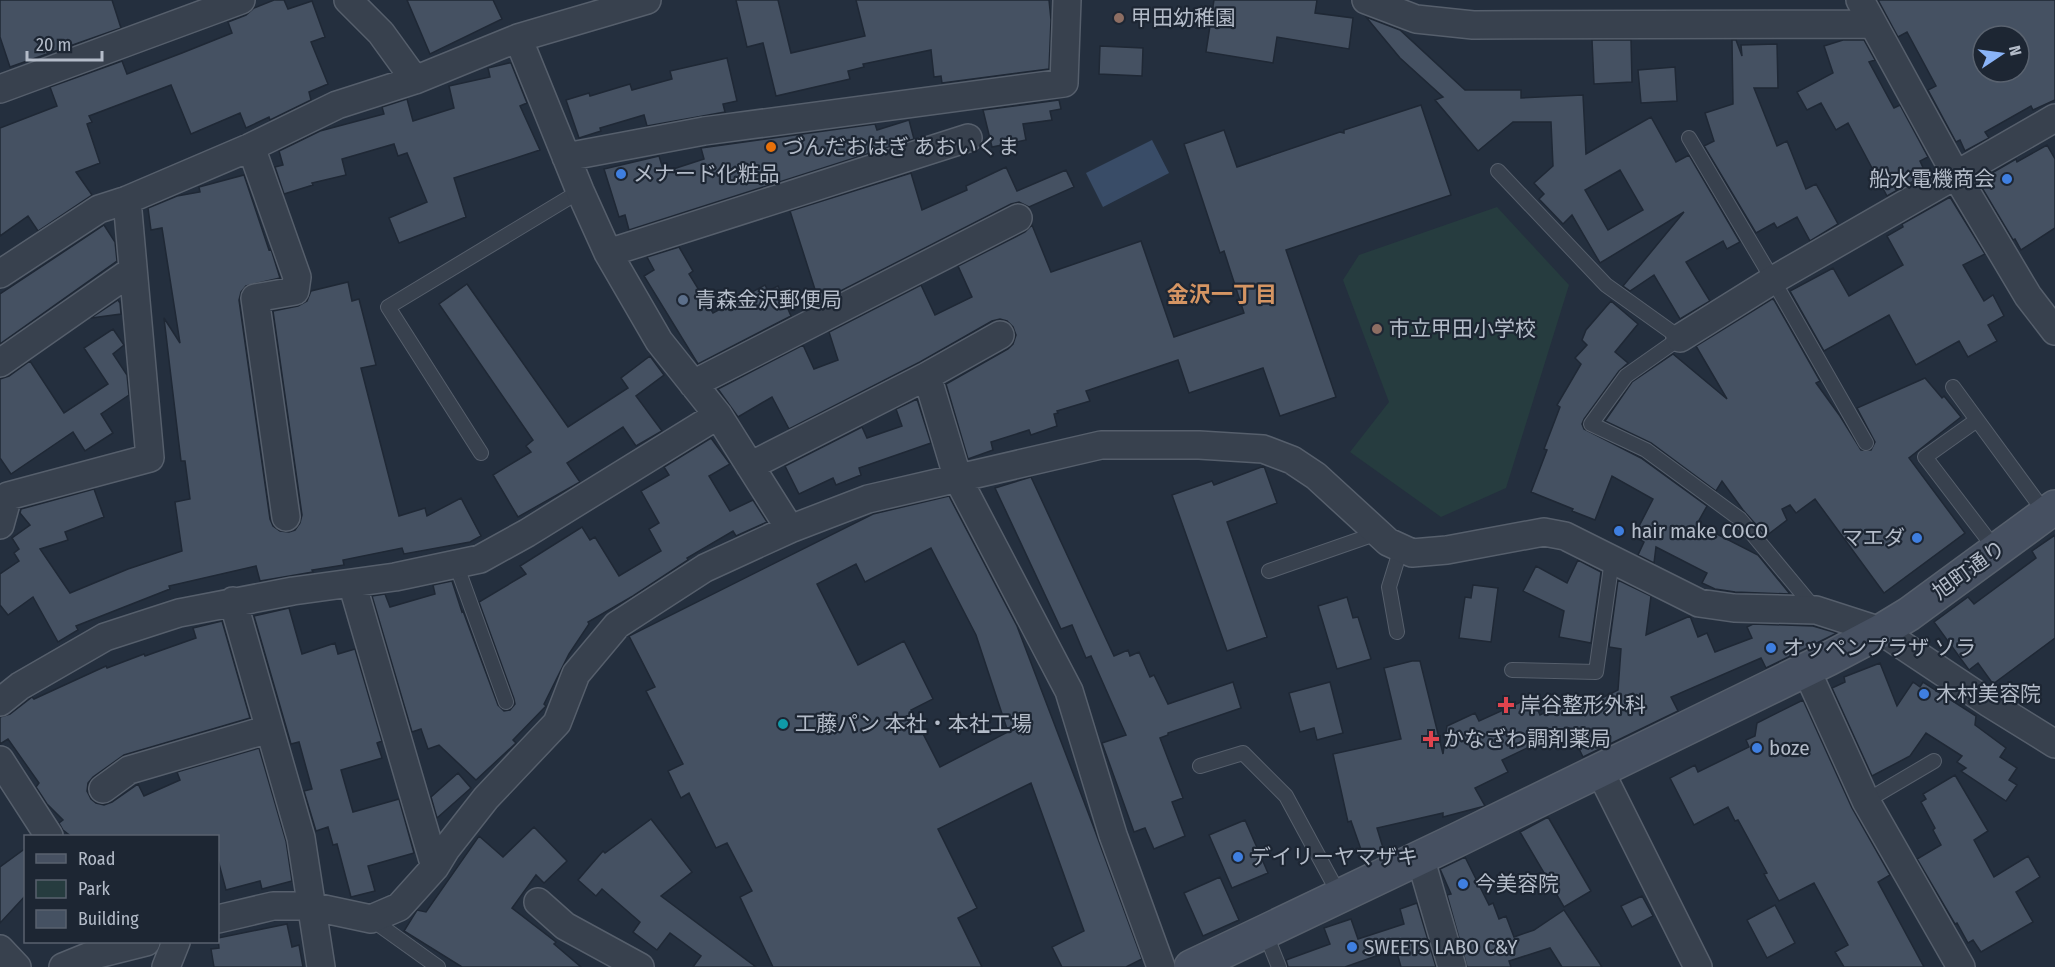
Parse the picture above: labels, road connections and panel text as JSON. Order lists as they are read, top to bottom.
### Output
{
  "streets": {
    "street": ["旭町通り"]
  },
  "districts": ["金沢一丁目"],
  "places": {
    "other": [
      "甲田幼稚園",
      "づんだおはぎ あおいくま",
      "メナード化粧品",
      "船水電機商会",
      "青森金沢郵便局",
      "市立甲田小学校",
      "hair make COCO",
      "マエダ",
      "オッペンプラザ ソラ",
      "木村美容院",
      "工藤パン 本社・本社工場",
      "boze",
      "デイリーヤマザキ",
      "今美容院",
      "SWEETS LABO C&Y"
    ],
    "health": ["岸谷整形外科", "かなざわ調剤薬局"]
  },
  "legend": ["Road", "Park", "Building"],
  "scale_bar": "20 m",
  "north": "right"
}
